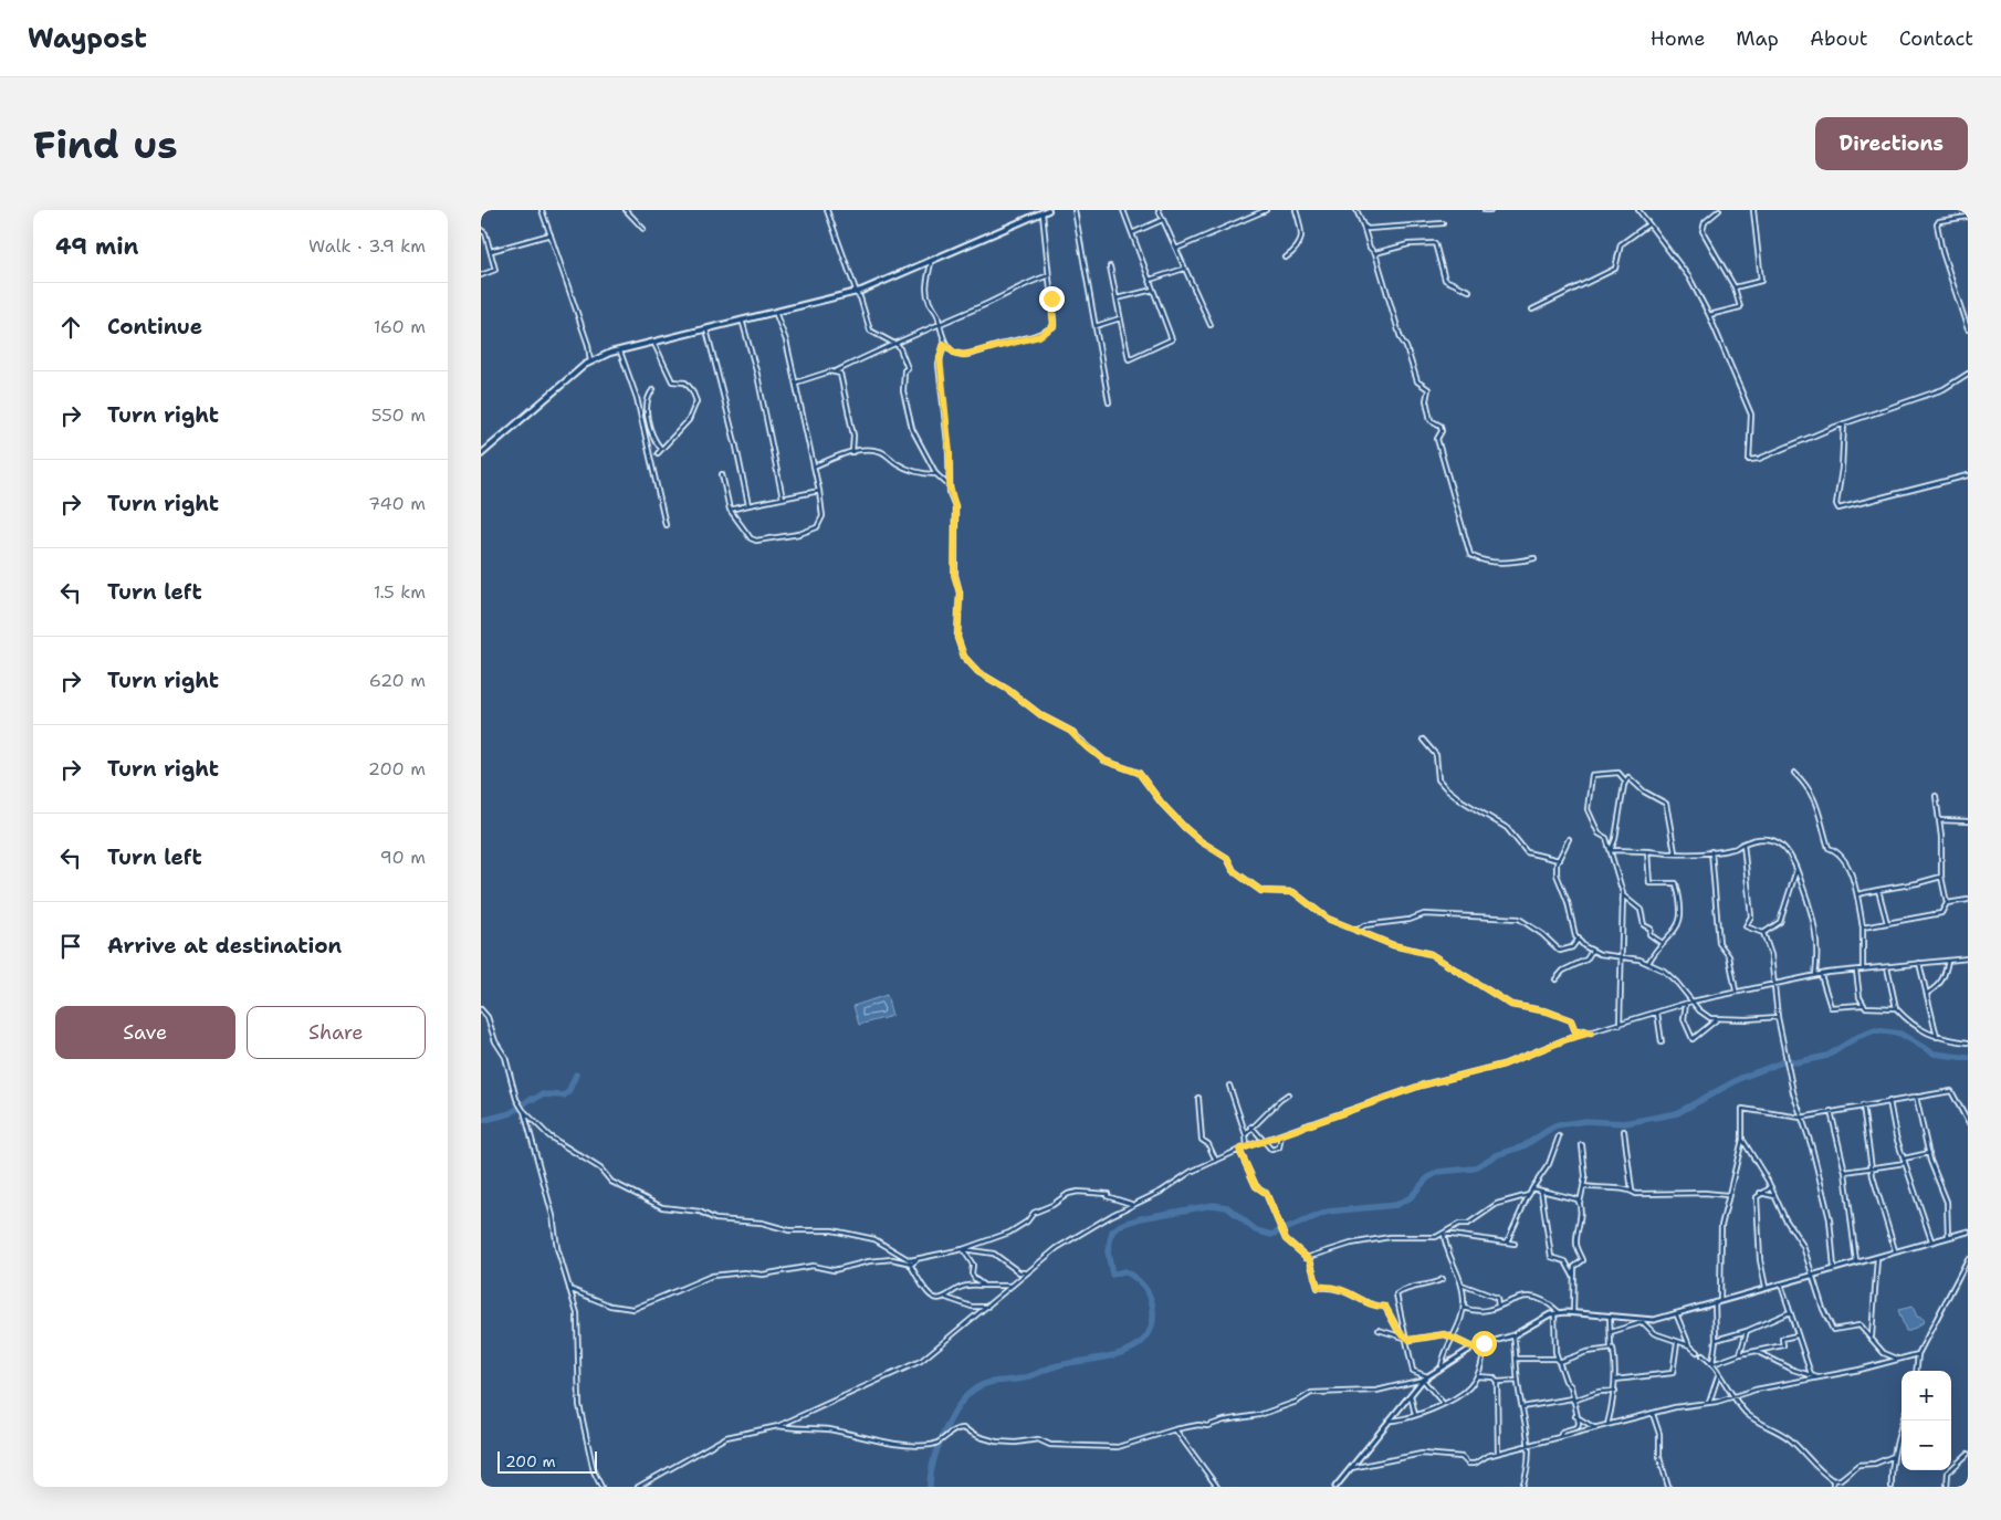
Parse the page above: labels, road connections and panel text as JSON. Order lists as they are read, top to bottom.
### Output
{
  "scale_bar": "200 m",
  "page": {
    "header": "Waypost",
    "nav": [
      "Home",
      "Map",
      "About",
      "Contact"
    ],
    "buttons": [
      "Directions",
      ["Save", "Share"]
    ],
    "title": "Find us",
    "heading": ["49 min", "Walk · 3.9 km"],
    "list": [
      ["Continue", "160 m"],
      ["Turn right", "550 m"],
      ["Turn right", "740 m"],
      ["Turn left", "1.5 km"],
      ["Turn right", "620 m"],
      ["Turn right", "200 m"],
      ["Turn left", "90 m"],
      "Arrive at destination"
    ],
    "map_buttons": ["+", "−"],
    "scale": "200 m"
  }
}
